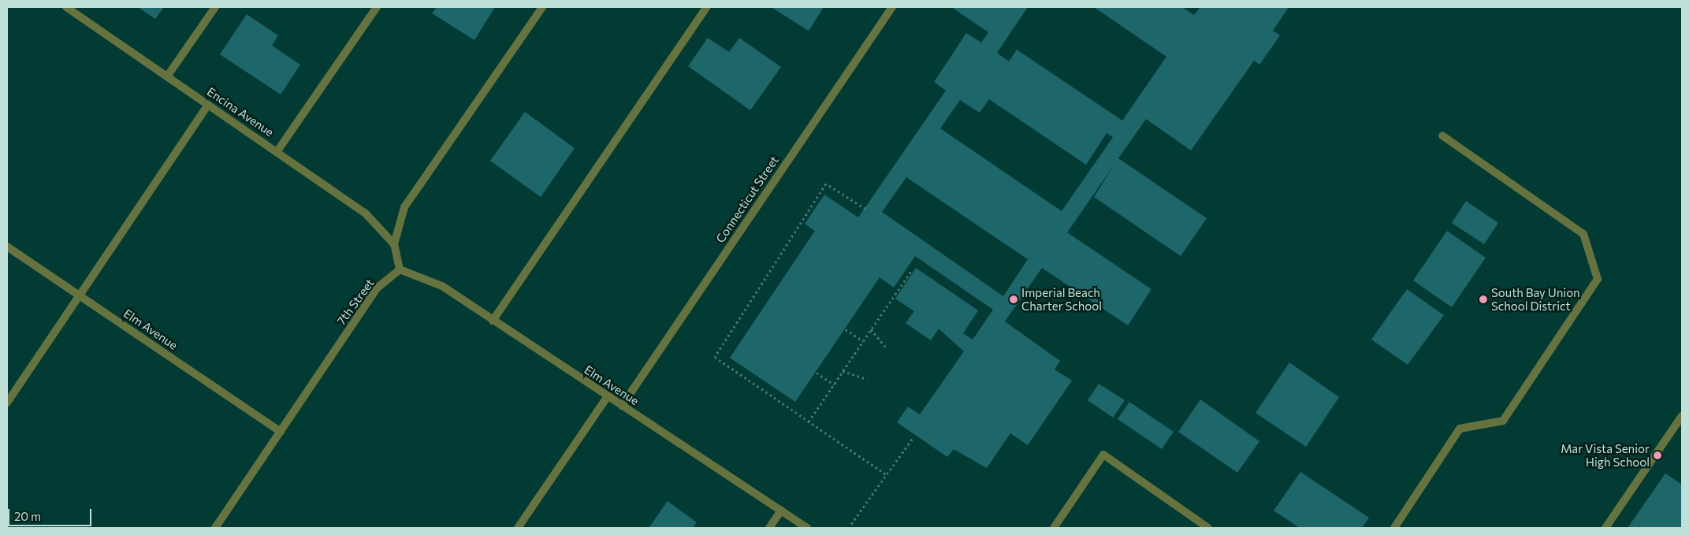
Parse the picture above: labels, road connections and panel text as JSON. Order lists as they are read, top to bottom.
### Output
{
  "streets": {
    "street": [
      "Encina Avenue",
      "Connecticut Street",
      "7th Street",
      "Elm Avenue"
    ]
  },
  "crossings": [
    ["Connecticut Street", "Elm Avenue"],
    ["7th Street", "Elm Avenue"]
  ],
  "places": ["Imperial Beach Charter School", "South Bay Union School District", "Mar Vista Senior High School"],
  "scale_bar": "20 m"
}
